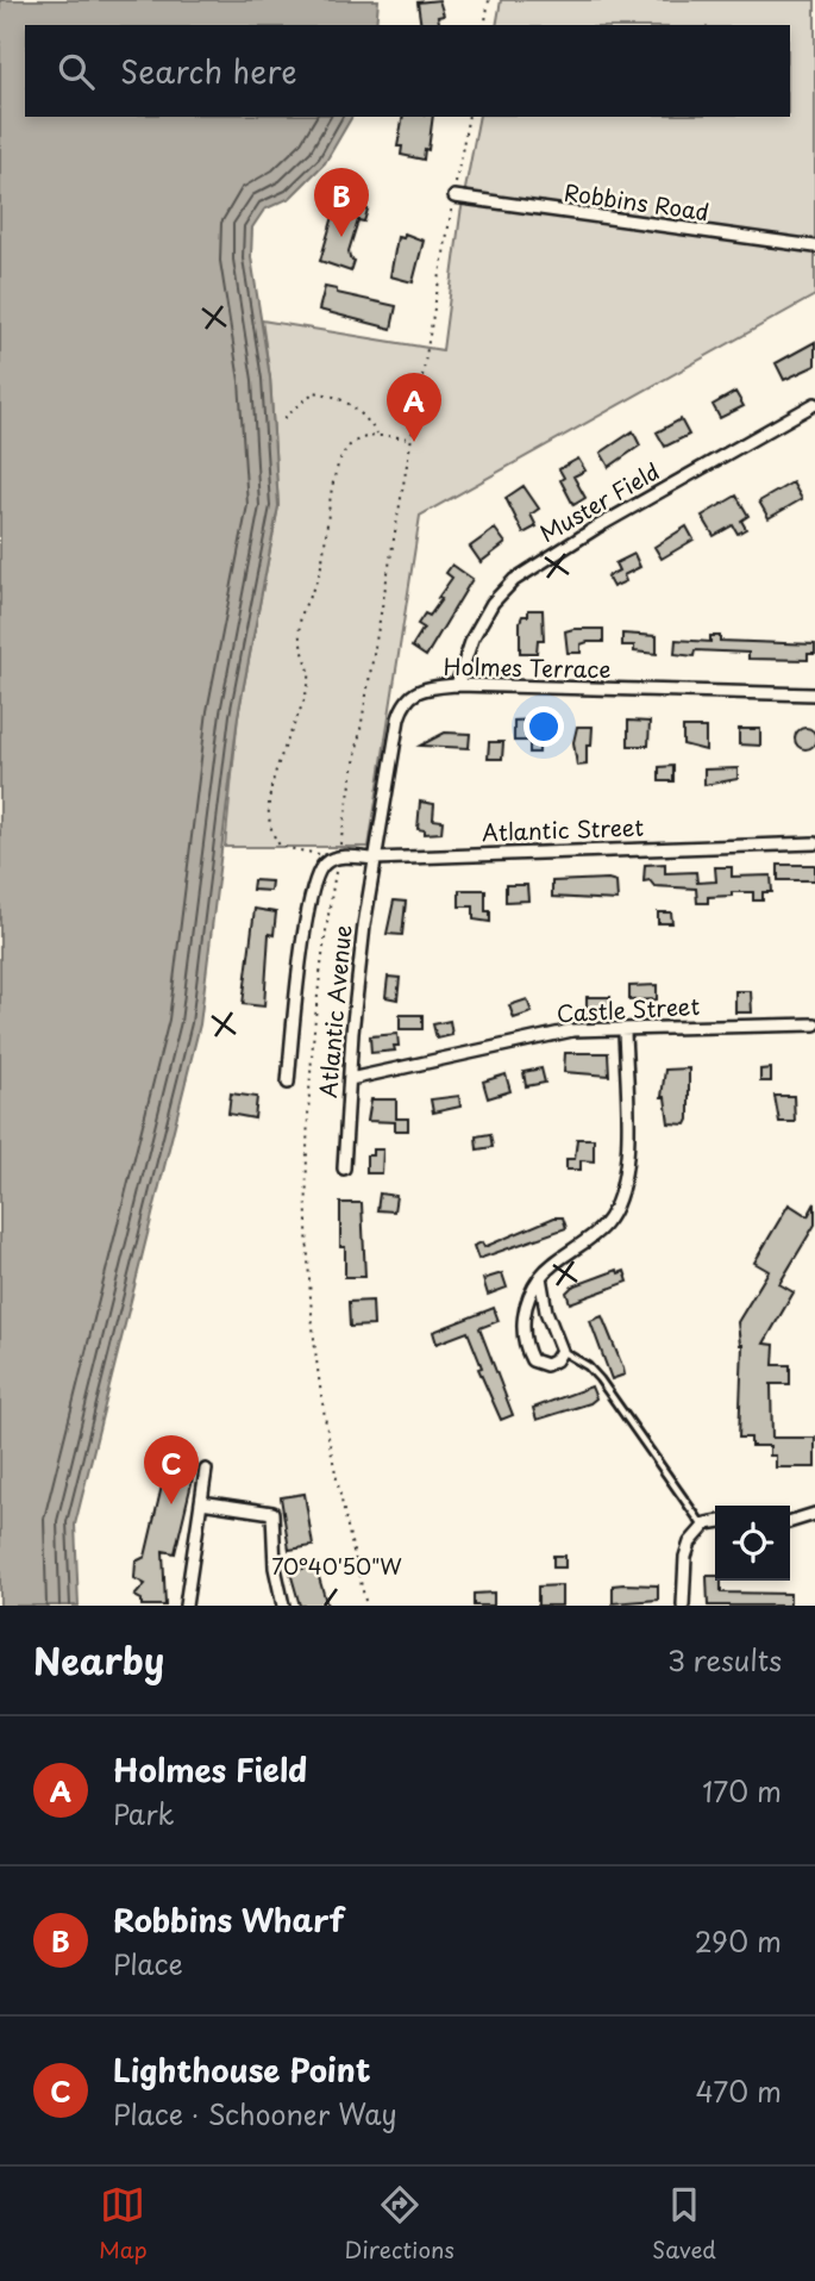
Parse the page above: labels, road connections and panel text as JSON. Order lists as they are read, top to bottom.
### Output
{
  "streets": {
    "street": [
      "Robbins Road",
      "Muster Field",
      "Holmes Terrace",
      "Atlantic Street",
      "Castle Street",
      "Atlantic Avenue"
    ]
  },
  "crossings": [
    ["Muster Field", "Holmes Terrace"],
    ["Holmes Terrace", "Atlantic Street"],
    ["Holmes Terrace", "Atlantic Avenue"],
    ["Atlantic Street", "Atlantic Avenue"],
    ["Castle Street", "Atlantic Avenue"]
  ],
  "page": {
    "search": "Search here",
    "pins": ["B", "A", "C"],
    "heading": ["Nearby", "3 results"],
    "list": [
      {
        "mark": "A",
        "name": "Holmes Field",
        "note": "Park",
        "value": "170 m"
      },
      {
        "mark": "B",
        "name": "Robbins Wharf",
        "note": "Place",
        "value": "290 m"
      },
      {
        "mark": "C",
        "name": "Lighthouse Point",
        "note": "Place · Schooner Way",
        "value": "470 m"
      }
    ],
    "nav": ["Map", "Directions", "Saved"]
  },
  "coordinates": ["70°40'50\"W"]
}
